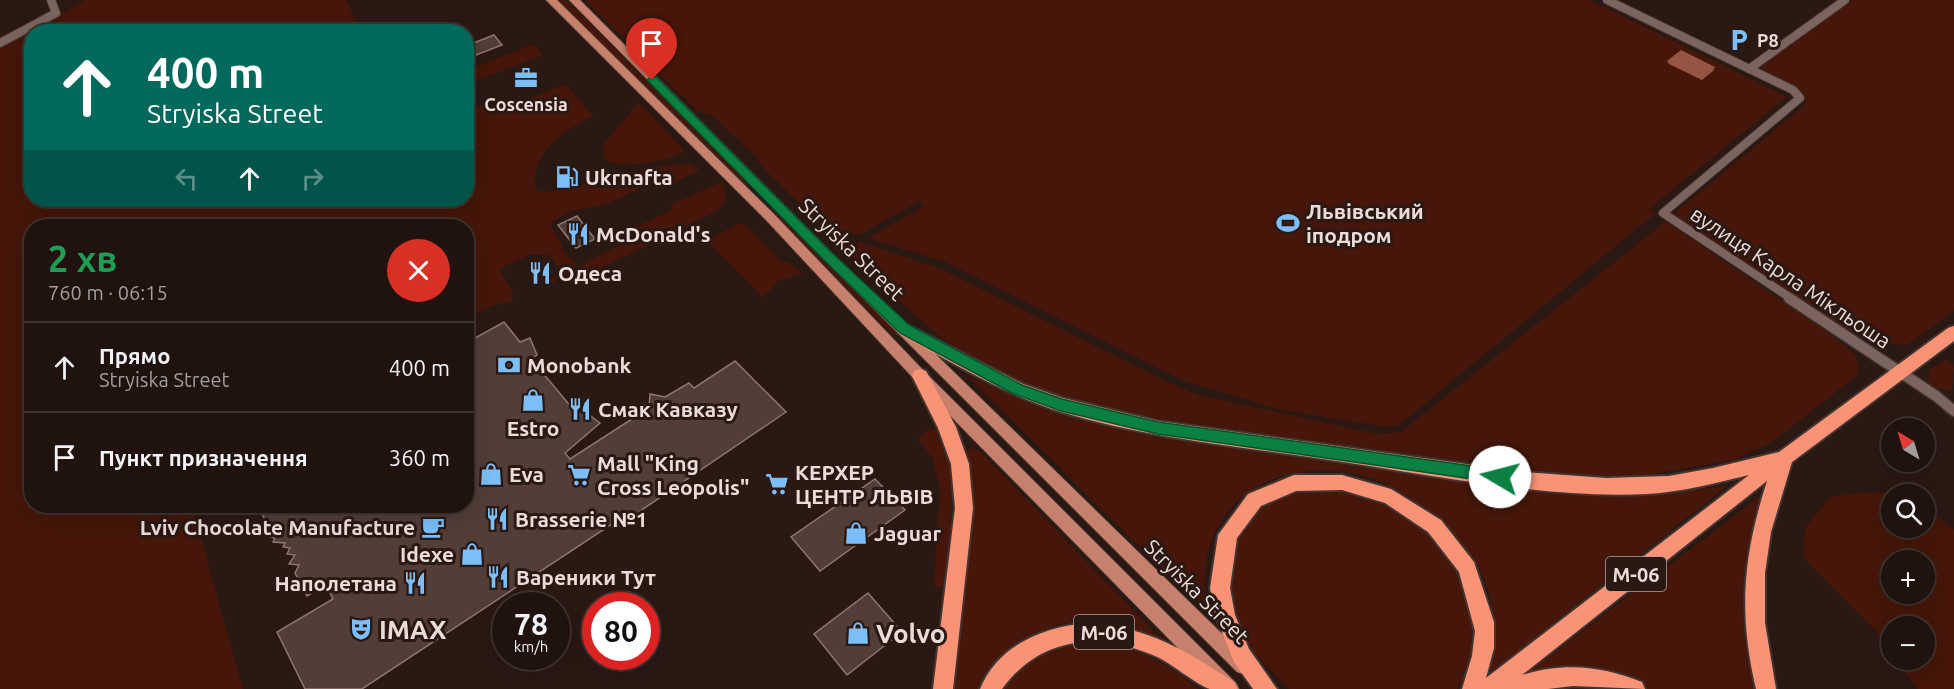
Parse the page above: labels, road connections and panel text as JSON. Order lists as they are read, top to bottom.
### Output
{
  "streets": {
    "highway": ["М-06"],
    "main road": ["Stryiska Street"],
    "street": ["вулиця Карла Мікльоша"]
  },
  "crossings": [
    ["Stryiska Street", "М-06"],
    ["вулиця Карла Мікльоша", "М-06"]
  ],
  "places": {
    "parking": ["P8"],
    "office": ["Coscensia"],
    "fuel station": ["Ukrnafta"],
    "sports": ["Львівський іподром"],
    "restaurant": [
      "McDonald's",
      "Одеса",
      "Смак Кавказу",
      "Brasserie №1",
      "Вареники Тут",
      "Наполетана"
    ],
    "bank": ["Monobank"],
    "shop": [
      "Estro",
      "Eva",
      "Jaguar",
      "Idexe",
      "Volvo"
    ],
    "supermarket": ["Mall \"King Cross Leopolis\"", "КЕРХЕР ЦЕНТР ЛЬВІВ"],
    "cafe": ["Lviv Chocolate Manufacture"],
    "theatre": ["IMAX"]
  },
  "north": "top left",
  "page": {
    "turn": ["400 m", "Stryiska Street"],
    "heading": ["2 хв", "760 m · 06:15"],
    "list": [
      {
        "name": "Прямо",
        "note": "Stryiska Street",
        "value": "400 m"
      },
      {
        "name": "Пункт призначення",
        "value": "360 m"
      }
    ],
    "map_buttons": ["+", "−"],
    "speed": "78 km/h",
    "limit": "80"
  }
}
